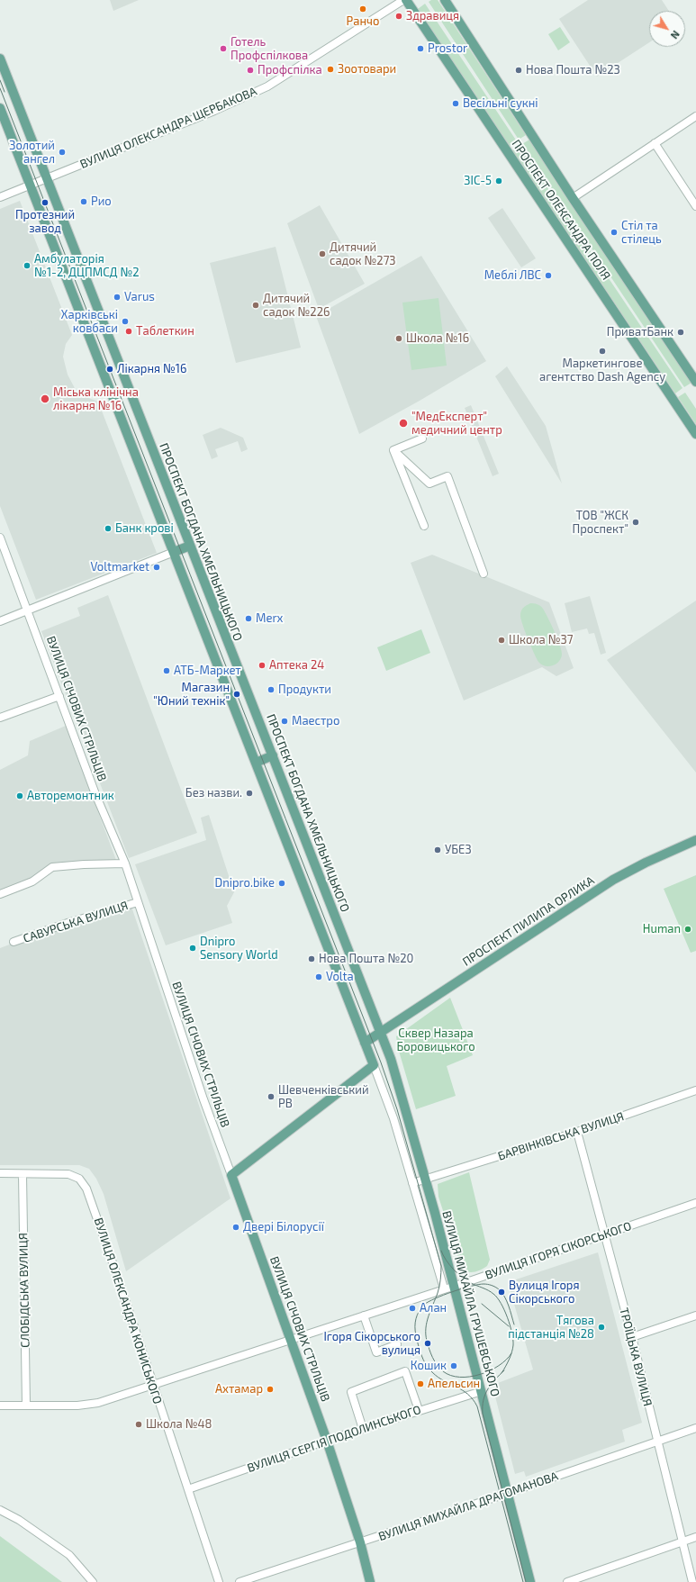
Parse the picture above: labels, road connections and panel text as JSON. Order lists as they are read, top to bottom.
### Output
{
  "streets": {
    "main road": [
      "ПРОСПЕКТ ОЛЕКСАНДРА ПОЛЯ",
      "ПРОСПЕКТ БОГДАНА ХМЕЛЬНИЦЬКОГО",
      "ВУЛИЦЯ СІЧОВИХ СТРІЛЬЦІВ",
      "ПРОСПЕКТ ПИЛИПА ОРЛИКА",
      "ВУЛИЦЯ МИХАЙЛА ГРУШЕВСЬКОГО"
    ],
    "street": [
      "ВУЛИЦЯ ОЛЕКСАНДРА ЩЕРБАКОВА",
      "САВУРСЬКА ВУЛИЦЯ",
      "БАРВІНКІВСЬКА ВУЛИЦЯ",
      "ВУЛИЦЯ ІГОРЯ СІКОРСЬКОГО",
      "СЛОБІДСЬКА ВУЛИЦЯ",
      "ВУЛИЦЯ ОЛЕКСАНДРА КОНИСЬКОГО",
      "ТРОЇЦЬКА ВУЛИЦЯ",
      "ВУЛИЦЯ СЕРГІЯ ПОДОЛИНСЬКОГО",
      "ВУЛИЦЯ МИХАЙЛА ДРАГОМАНОВА"
    ]
  },
  "crossings": [
    ["ВУЛИЦЯ ОЛЕКСАНДРА ЩЕРБАКОВА", "ПРОСПЕКТ ОЛЕКСАНДРА ПОЛЯ"],
    ["ВУЛИЦЯ ОЛЕКСАНДРА ЩЕРБАКОВА", "ПРОСПЕКТ БОГДАНА ХМЕЛЬНИЦЬКОГО"],
    ["ПРОСПЕКТ БОГДАНА ХМЕЛЬНИЦЬКОГО", "ПРОСПЕКТ ПИЛИПА ОРЛИКА"],
    ["ПРОСПЕКТ БОГДАНА ХМЕЛЬНИЦЬКОГО", "ВУЛИЦЯ МИХАЙЛА ГРУШЕВСЬКОГО"],
    ["ВУЛИЦЯ СІЧОВИХ СТРІЛЬЦІВ", "САВУРСЬКА ВУЛИЦЯ"],
    ["ВУЛИЦЯ СІЧОВИХ СТРІЛЬЦІВ", "ВУЛИЦЯ ІГОРЯ СІКОРСЬКОГО"],
    ["ВУЛИЦЯ СІЧОВИХ СТРІЛЬЦІВ", "ВУЛИЦЯ СЕРГІЯ ПОДОЛИНСЬКОГО"],
    ["ВУЛИЦЯ СІЧОВИХ СТРІЛЬЦІВ", "ВУЛИЦЯ МИХАЙЛА ДРАГОМАНОВА"],
    ["ПРОСПЕКТ ПИЛИПА ОРЛИКА", "ВУЛИЦЯ МИХАЙЛА ГРУШЕВСЬКОГО"],
    ["БАРВІНКІВСЬКА ВУЛИЦЯ", "ВУЛИЦЯ МИХАЙЛА ГРУШЕВСЬКОГО"],
    ["БАРВІНКІВСЬКА ВУЛИЦЯ", "ТРОЇЦЬКА ВУЛИЦЯ"],
    ["ВУЛИЦЯ ІГОРЯ СІКОРСЬКОГО", "СЛОБІДСЬКА ВУЛИЦЯ"],
    ["ВУЛИЦЯ ІГОРЯ СІКОРСЬКОГО", "ВУЛИЦЯ МИХАЙЛА ГРУШЕВСЬКОГО"],
    ["ВУЛИЦЯ ІГОРЯ СІКОРСЬКОГО", "ВУЛИЦЯ ОЛЕКСАНДРА КОНИСЬКОГО"],
    ["ВУЛИЦЯ ІГОРЯ СІКОРСЬКОГО", "ТРОЇЦЬКА ВУЛИЦЯ"],
    ["СЛОБІДСЬКА ВУЛИЦЯ", "ВУЛИЦЯ ОЛЕКСАНДРА КОНИСЬКОГО"],
    ["ВУЛИЦЯ МИХАЙЛА ГРУШЕВСЬКОГО", "ВУЛИЦЯ СЕРГІЯ ПОДОЛИНСЬКОГО"],
    ["ВУЛИЦЯ МИХАЙЛА ГРУШЕВСЬКОГО", "ВУЛИЦЯ МИХАЙЛА ДРАГОМАНОВА"],
    ["ВУЛИЦЯ ОЛЕКСАНДРА КОНИСЬКОГО", "ВУЛИЦЯ СЕРГІЯ ПОДОЛИНСЬКОГО"],
    ["ТРОЇЦЬКА ВУЛИЦЯ", "ВУЛИЦЯ МИХАЙЛА ДРАГОМАНОВА"]
  ],
  "parks": ["Сквер Назара Боровицького"],
  "places": [
    "Ранчо",
    "Здравиця",
    "Готель Профспілкова",
    "Prostor",
    "Зоотовари",
    "Профспілка",
    "Нова Пошта №23",
    "Весільні сукні",
    "Золотий ангел",
    "ЗІС-5",
    "Рио",
    "Протезний завод",
    "Стіл та стілець",
    "Дитячий садок №273",
    "Амбулаторія №1-2, ДЦПМСД №2",
    "Меблі ЛВС",
    "Varus",
    "Дитячий садок №226",
    "Харківські ковбаси",
    "Таблеткин",
    "ПриватБанк",
    "Школа №16",
    "Маркетингове агентство Dash Agency",
    "Лікарня №16",
    "Міська клінічна лікарня №16",
    "\"МедЕксперт\" медичний центр",
    "ТОВ \"ЖСК Проспект\"",
    "Банк крові",
    "Voltmarket",
    "Merx",
    "Школа №37",
    "Аптека 24",
    "АТБ-Маркет",
    "Продукти",
    "Магазин \"Юний технік\"",
    "Маестро",
    "Без назви.",
    "Авторемонтник",
    "УБЕЗ",
    "Dnipro.bike",
    "Human",
    "Dnipro Sensory World",
    "Нова Пошта №20",
    "Volta",
    "Шевченківський РВ",
    "Двері Білорусії",
    "Вулиця Ігоря Сікорського",
    "Алан",
    "Тягова пiдстанцiя №28",
    "Ігоря Сікорського вулиця",
    "Кошик",
    "Апельсин",
    "Ахтамар",
    "Школа №48"
  ],
  "north": "bottom right"
}
